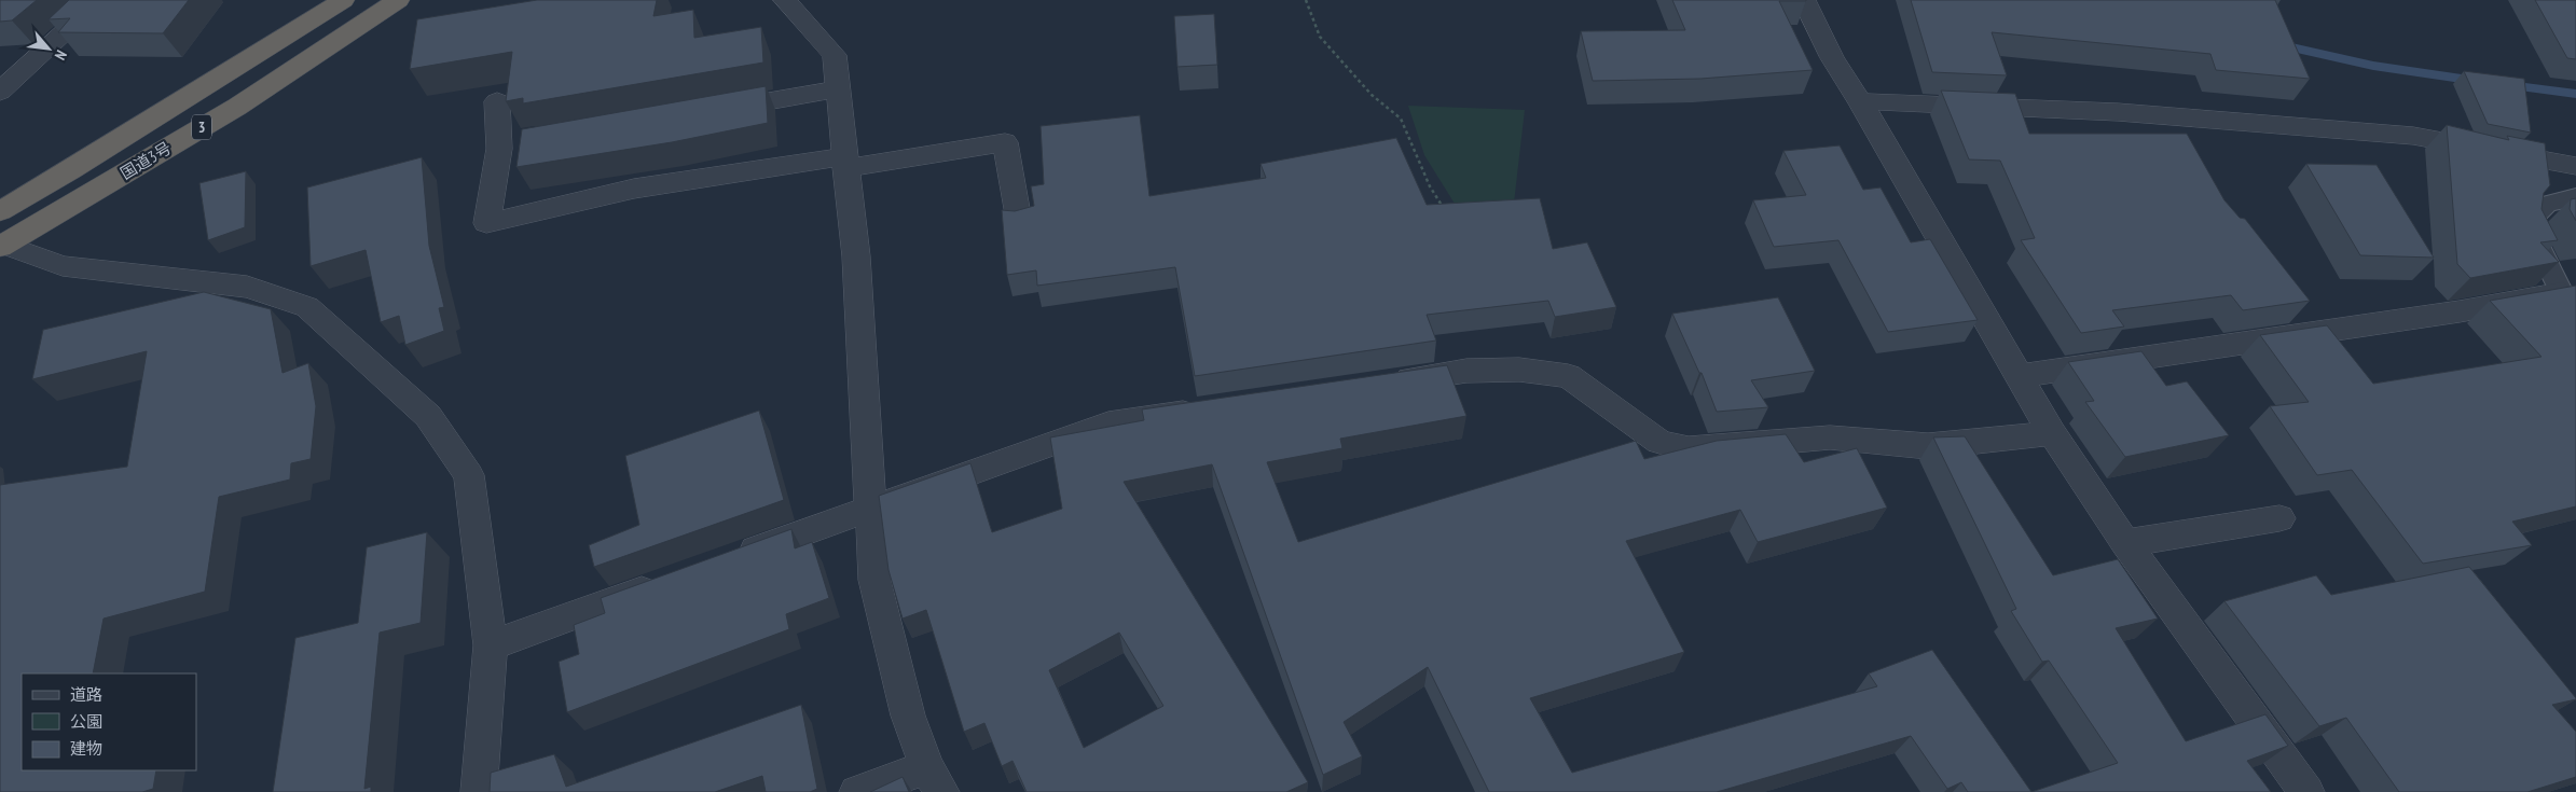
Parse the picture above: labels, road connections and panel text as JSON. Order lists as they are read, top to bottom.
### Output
{
  "streets": {
    "highway": ["3", "国道3号"]
  },
  "legend": ["道路", "公園", "建物"],
  "north": "bottom right"
}
